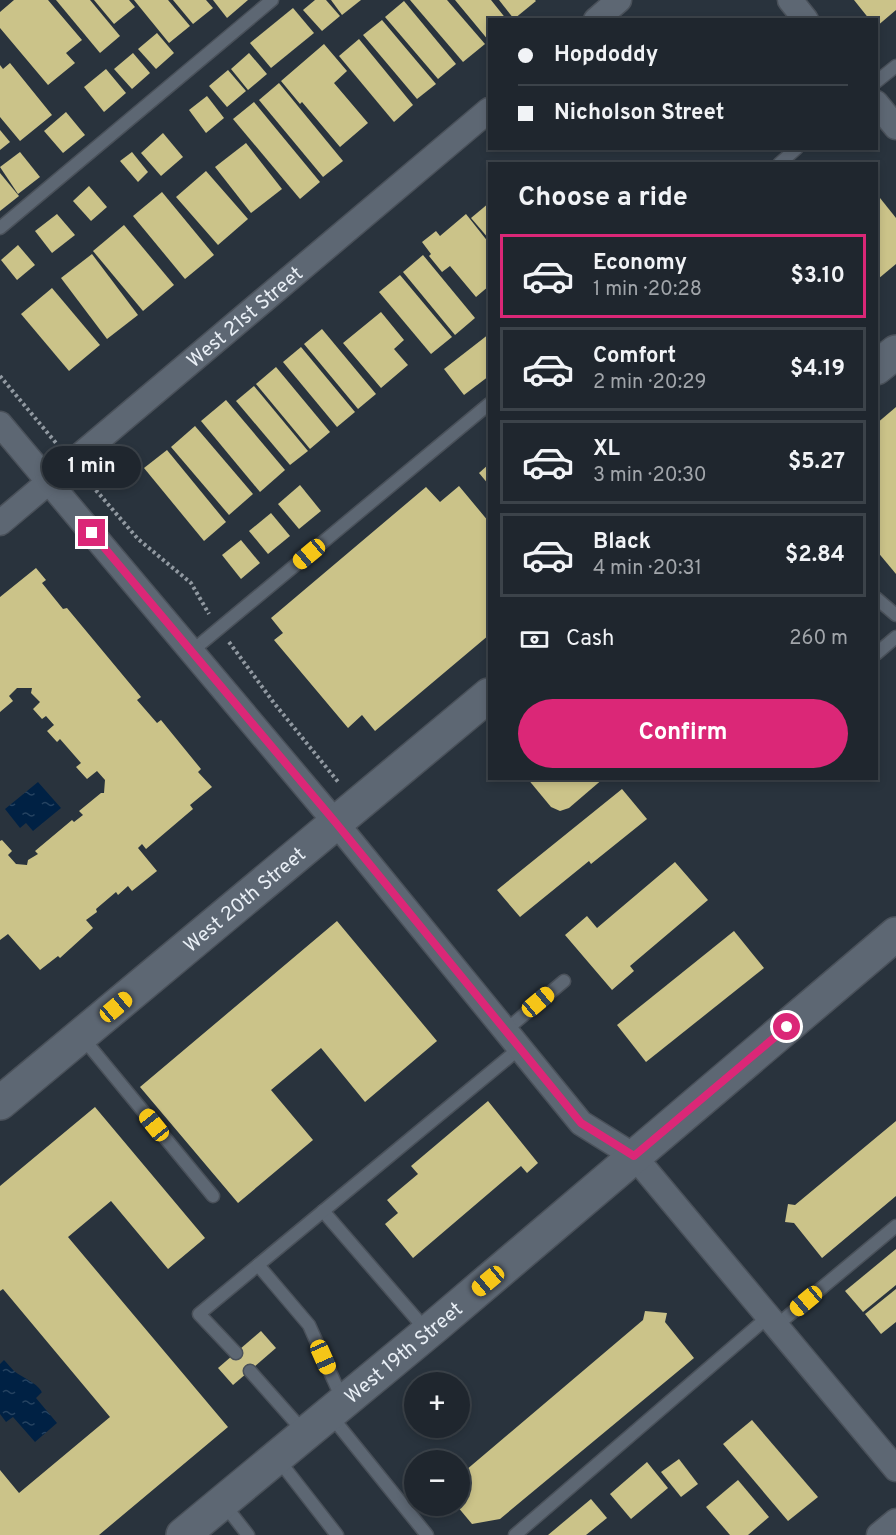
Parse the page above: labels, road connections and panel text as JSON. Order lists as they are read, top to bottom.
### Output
{
  "streets": {
    "street": ["West 21st Street", "West 20th Street", "West 19th Street"]
  },
  "page": {
    "banner": ["Hopdoddy", "Nicholson Street"],
    "heading": "Choose a ride",
    "list": [
      {
        "name": "Economy",
        "note": "1 min · 20:28",
        "value": "$3.10"
      },
      {
        "name": "Comfort",
        "note": "2 min · 20:29",
        "value": "$4.19"
      },
      {
        "name": "XL",
        "note": "3 min · 20:30",
        "value": "$5.27"
      },
      {
        "name": "Black",
        "note": "4 min · 20:31",
        "value": "$2.84"
      }
    ],
    "bubble": "1 min",
    "pay": ["Cash", "260 m"],
    "buttons": "Confirm",
    "map_buttons": ["+", "−"]
  }
}
